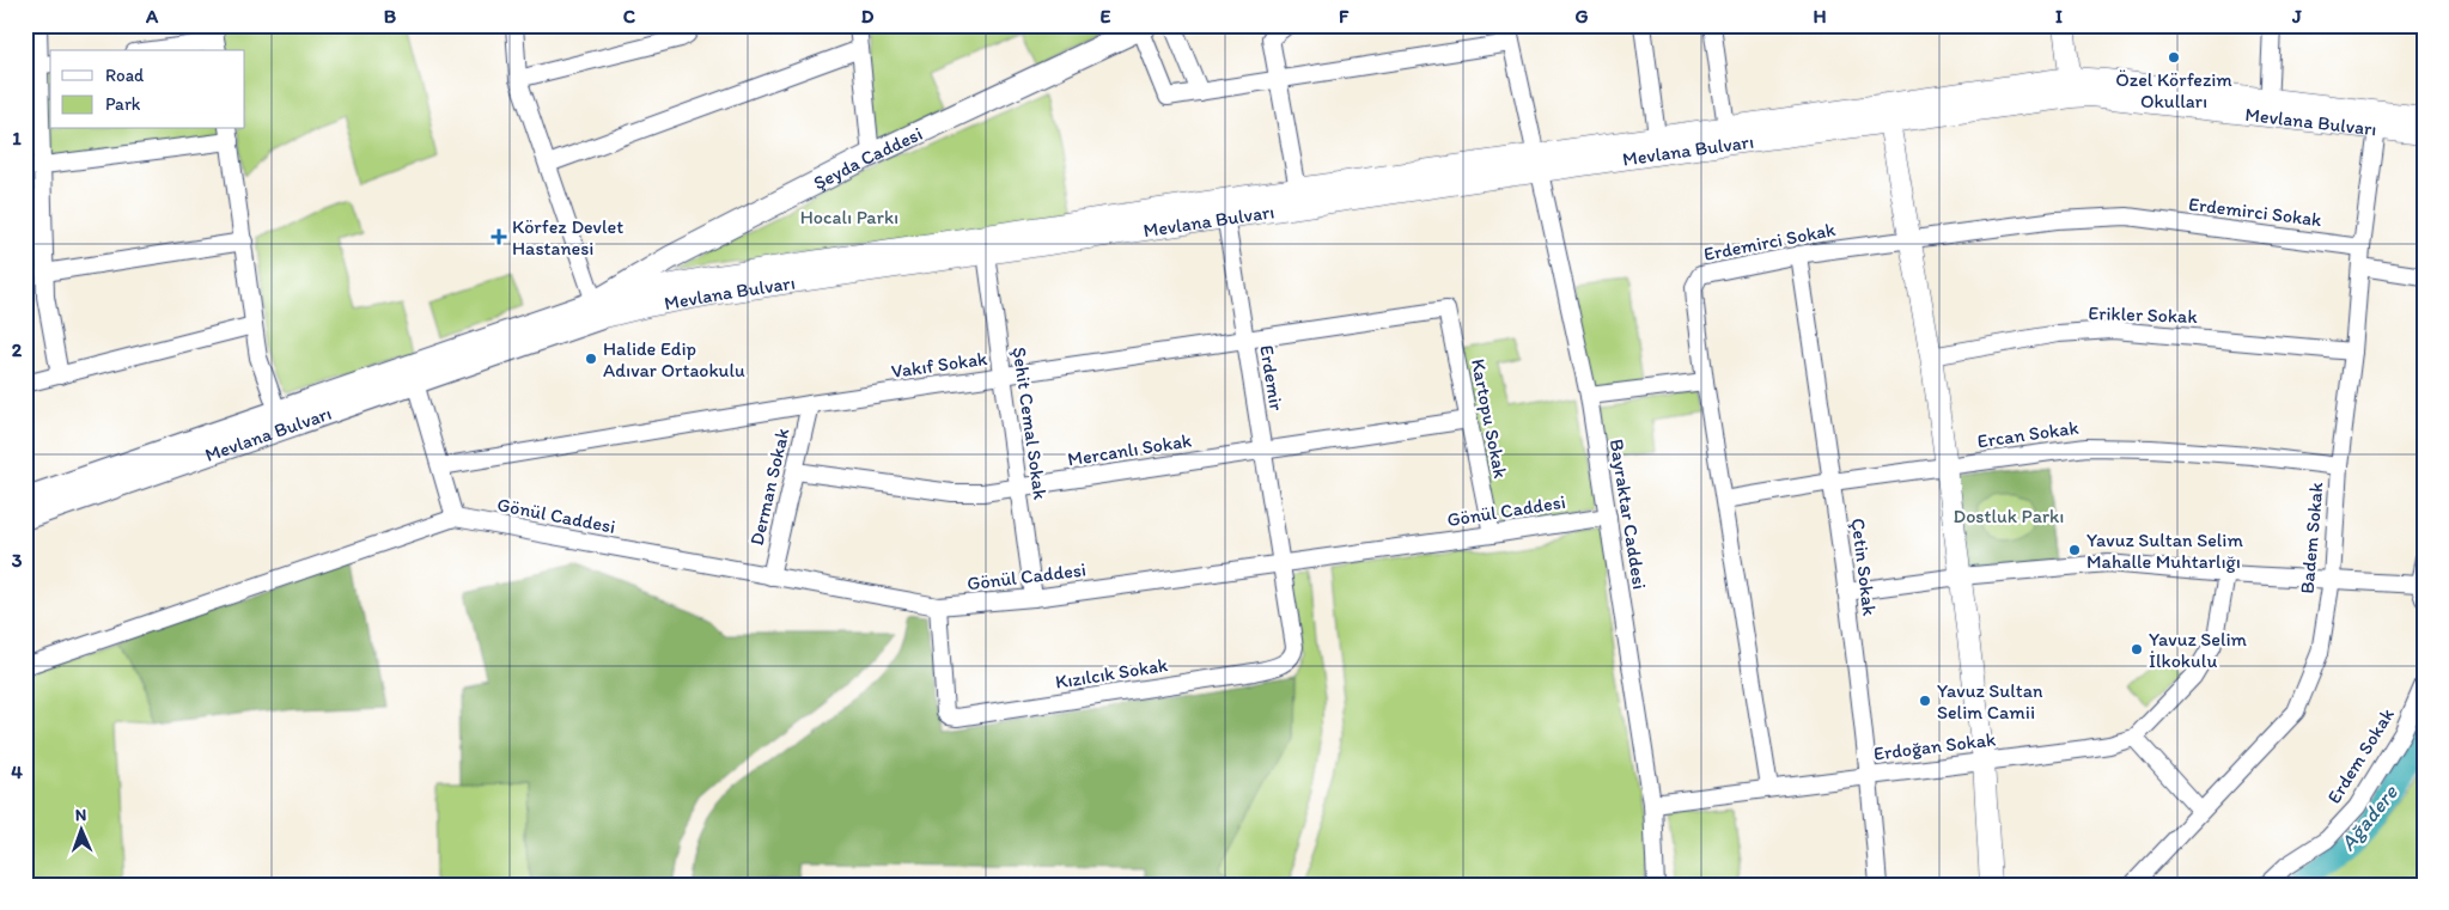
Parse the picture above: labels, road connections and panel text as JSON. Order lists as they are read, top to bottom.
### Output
{
  "streets": {
    "main road": ["Mevlana Bulvarı", "Şeyda Caddesi"],
    "street": [
      "Erdemirci Sokak",
      "Erikler Sokak",
      "Vakıf Sokak",
      "Erdemir",
      "Kartopu Sokak",
      "Şehit Cemal Sokak",
      "Ercan Sokak",
      "Mercanlı Sokak",
      "Derman Sokak",
      "Gönül Caddesi",
      "Bayraktar Caddesi",
      "Badem Sokak",
      "Çetin Sokak",
      "Kızılcık Sokak",
      "Erdoğan Sokak",
      "Erdem Sokak"
    ]
  },
  "crossings": [
    ["Mevlana Bulvarı", "Şeyda Caddesi"],
    ["Mevlana Bulvarı", "Erdemir"],
    ["Mevlana Bulvarı", "Şehit Cemal Sokak"],
    ["Mevlana Bulvarı", "Bayraktar Caddesi"],
    ["Mevlana Bulvarı", "Badem Sokak"],
    ["Erdemirci Sokak", "Ercan Sokak"],
    ["Erdemirci Sokak", "Badem Sokak"],
    ["Erdemirci Sokak", "Çetin Sokak"],
    ["Erdemirci Sokak", "Erdoğan Sokak"],
    ["Erikler Sokak", "Badem Sokak"],
    ["Vakıf Sokak", "Erdemir"],
    ["Vakıf Sokak", "Kartopu Sokak"],
    ["Vakıf Sokak", "Şehit Cemal Sokak"],
    ["Vakıf Sokak", "Derman Sokak"],
    ["Erdemir", "Mercanlı Sokak"],
    ["Erdemir", "Gönül Caddesi"],
    ["Erdemir", "Kızılcık Sokak"],
    ["Kartopu Sokak", "Mercanlı Sokak"],
    ["Kartopu Sokak", "Gönül Caddesi"],
    ["Şehit Cemal Sokak", "Mercanlı Sokak"],
    ["Şehit Cemal Sokak", "Gönül Caddesi"],
    ["Ercan Sokak", "Badem Sokak"],
    ["Ercan Sokak", "Çetin Sokak"],
    ["Mercanlı Sokak", "Derman Sokak"],
    ["Derman Sokak", "Gönül Caddesi"],
    ["Gönül Caddesi", "Bayraktar Caddesi"],
    ["Gönül Caddesi", "Kızılcık Sokak"],
    ["Bayraktar Caddesi", "Erdoğan Sokak"],
    ["Çetin Sokak", "Erdoğan Sokak"]
  ],
  "water": ["Ağadere"],
  "parks": ["Hocalı Parkı", "Dostluk Parkı"],
  "places": {
    "other": [
      "Özel Körfezim Okulları",
      "Halide Edip Adıvar Ortaokulu",
      "Yavuz Sultan Selim Mahalle Muhtarlığı",
      "Yavuz Selim İlkokulu",
      "Yavuz Sultan Selim Camii"
    ],
    "health": ["Körfez Devlet Hastanesi"]
  },
  "legend": ["Road", "Park"],
  "north": "top",
  "grid": {
    "columns": [
      "A",
      "B",
      "C",
      "D",
      "E",
      "F",
      "G",
      "H",
      "I",
      "J"
    ],
    "rows": [
      "1",
      "2",
      "3",
      "4"
    ]
  }
}
